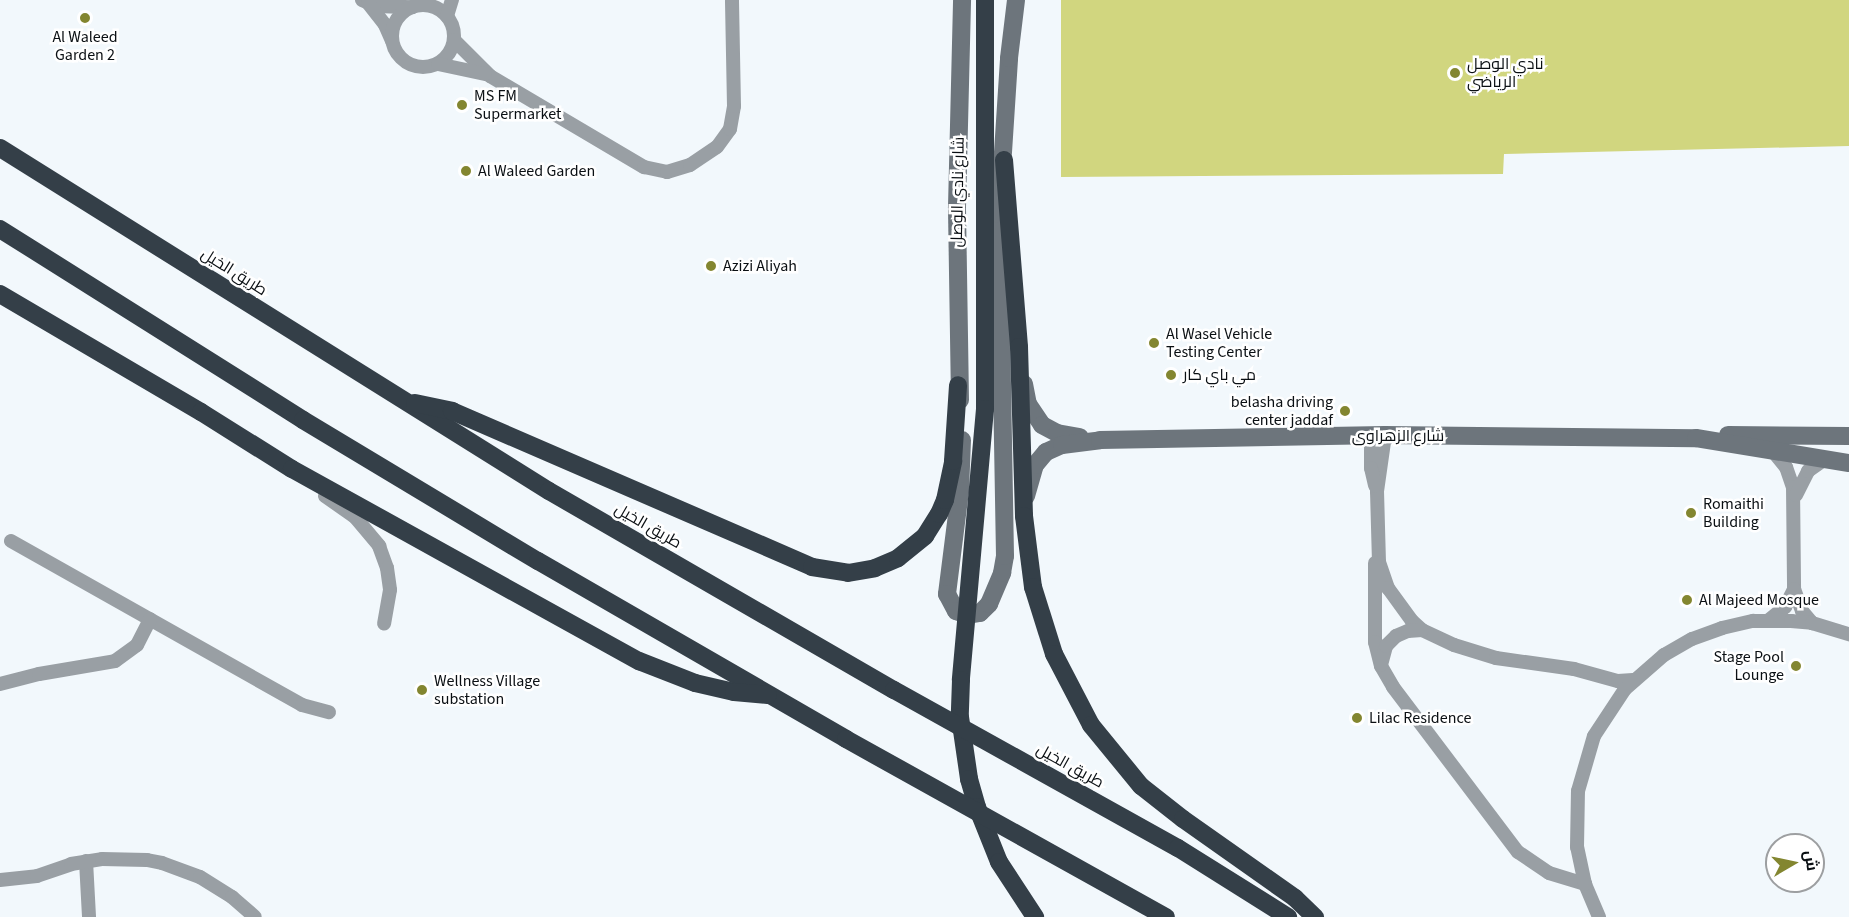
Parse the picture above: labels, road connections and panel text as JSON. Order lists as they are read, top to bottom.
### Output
{
  "streets": {
    "highway": ["طريق الخيل"],
    "street": ["شارع نادي الوصل", "شارع الزهراوى"]
  },
  "places": [
    "Al Waleed Garden 2",
    "نادي الوصل الرياضي",
    "MS FM Supermarket",
    "Al Waleed Garden",
    "Azizi Aliyah",
    "Al Wasel Vehicle Testing Center",
    "مي باي كار",
    "belasha driving center jaddaf",
    "Romaithi Building",
    "Al Majeed Mosque",
    "Stage Pool Lounge",
    "Wellness Village substation",
    "Lilac Residence"
  ],
  "north": "right"
}
